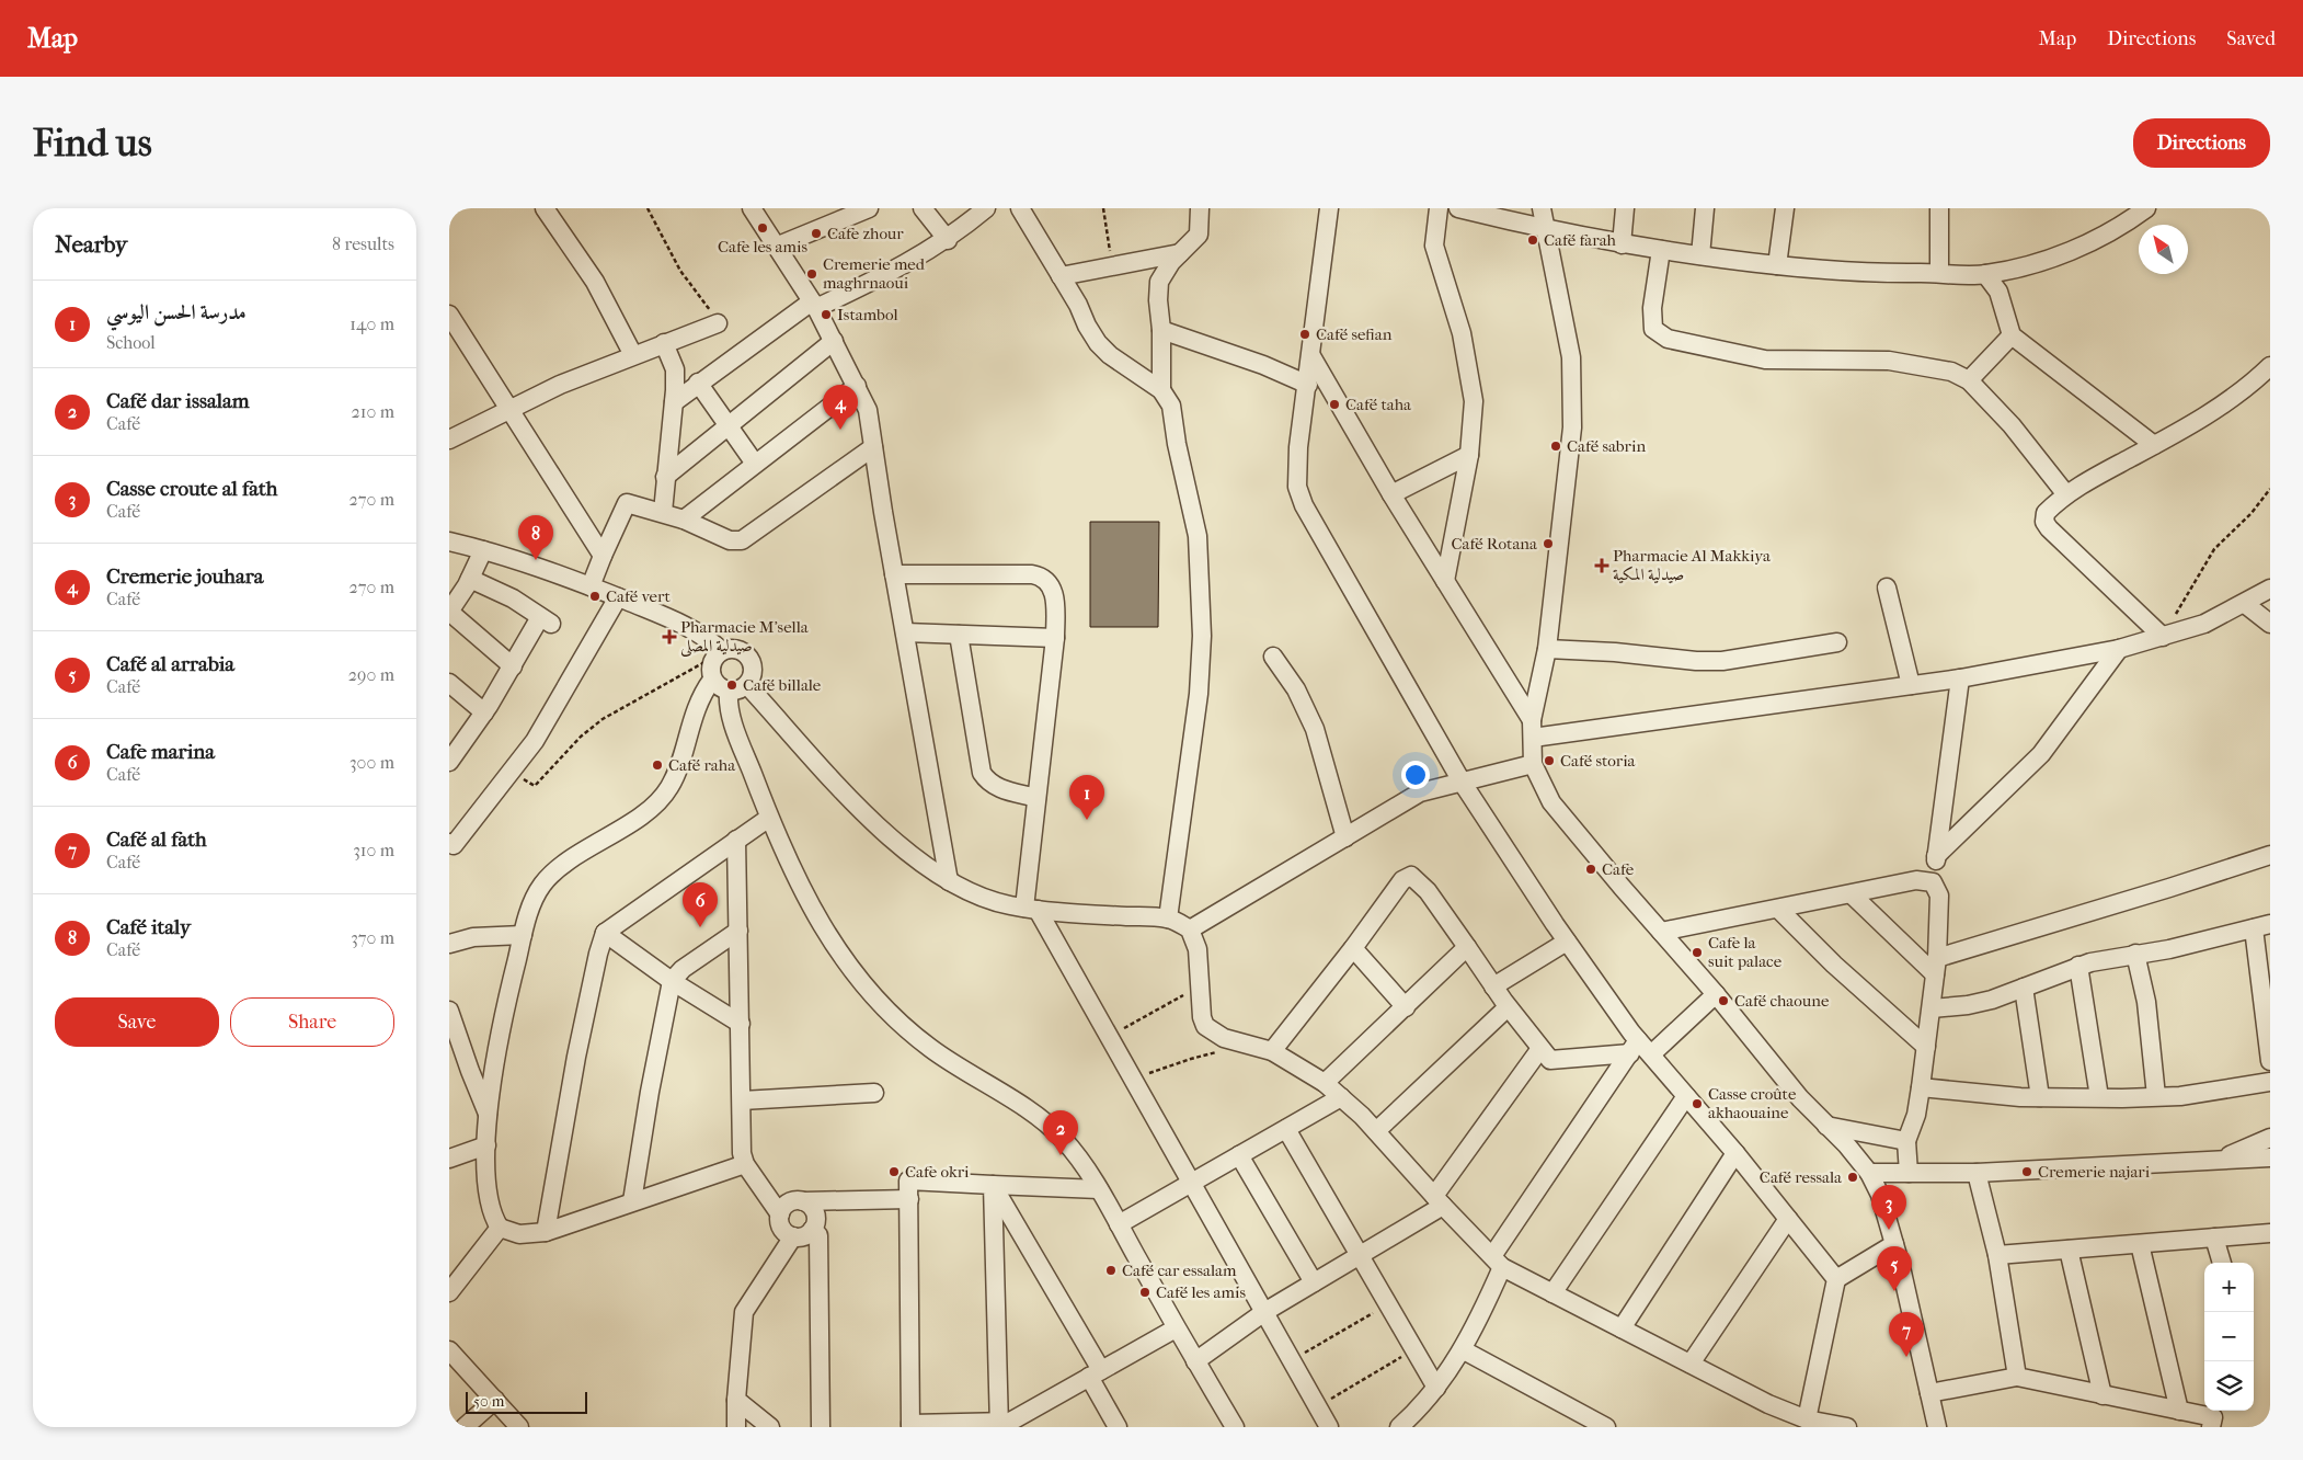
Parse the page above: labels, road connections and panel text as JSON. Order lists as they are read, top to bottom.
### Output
{
  "places": {
    "other": [
      "Cafe les amis",
      "Cafe zhour",
      "Café farah",
      "Cremerie med maghrnaoui",
      "Istambol",
      "Café sefian",
      "Café taha",
      "Café sabrin",
      "Café Rotana",
      "Café vert",
      "Café billale",
      "Café storia",
      "Café raha",
      "Cafe",
      "Cafe la suit palace",
      "Café chaoune",
      "Casse croûte akhaouaine",
      "Cafe okri",
      "Cremerie najari",
      "Café ressala",
      "Café car essalam",
      "Café les amis"
    ],
    "health": ["Pharmacie Al Makkiya صيدلية المكية", "Pharmacie M'sella صيدلية المصلى"]
  },
  "scale_bar": "50 m",
  "north": "top left",
  "page": {
    "header": "Map",
    "nav": ["Map", "Directions", "Saved"],
    "buttons": [
      "Directions",
      ["Save", "Share"]
    ],
    "title": "Find us",
    "heading": ["Nearby", "8 results"],
    "list": [
      {
        "mark": "1",
        "name": "مدرسة الحسن اليوسي",
        "note": "School",
        "value": "140 m"
      },
      {
        "mark": "2",
        "name": "Café dar issalam",
        "note": "Café",
        "value": "210 m"
      },
      {
        "mark": "3",
        "name": "Casse croute al fath",
        "note": "Café",
        "value": "270 m"
      },
      {
        "mark": "4",
        "name": "Cremerie jouhara",
        "note": "Café",
        "value": "270 m"
      },
      {
        "mark": "5",
        "name": "Café al arrabia",
        "note": "Café",
        "value": "290 m"
      },
      {
        "mark": "6",
        "name": "Cafe marina",
        "note": "Café",
        "value": "300 m"
      },
      {
        "mark": "7",
        "name": "Café al fath",
        "note": "Café",
        "value": "310 m"
      },
      {
        "mark": "8",
        "name": "Café italy",
        "note": "Café",
        "value": "370 m"
      }
    ],
    "pins": [
      "4",
      "8",
      "1",
      "6",
      "2",
      "3",
      "5",
      "7"
    ],
    "map_buttons": ["+", "−"],
    "scale": "50 m"
  }
}
